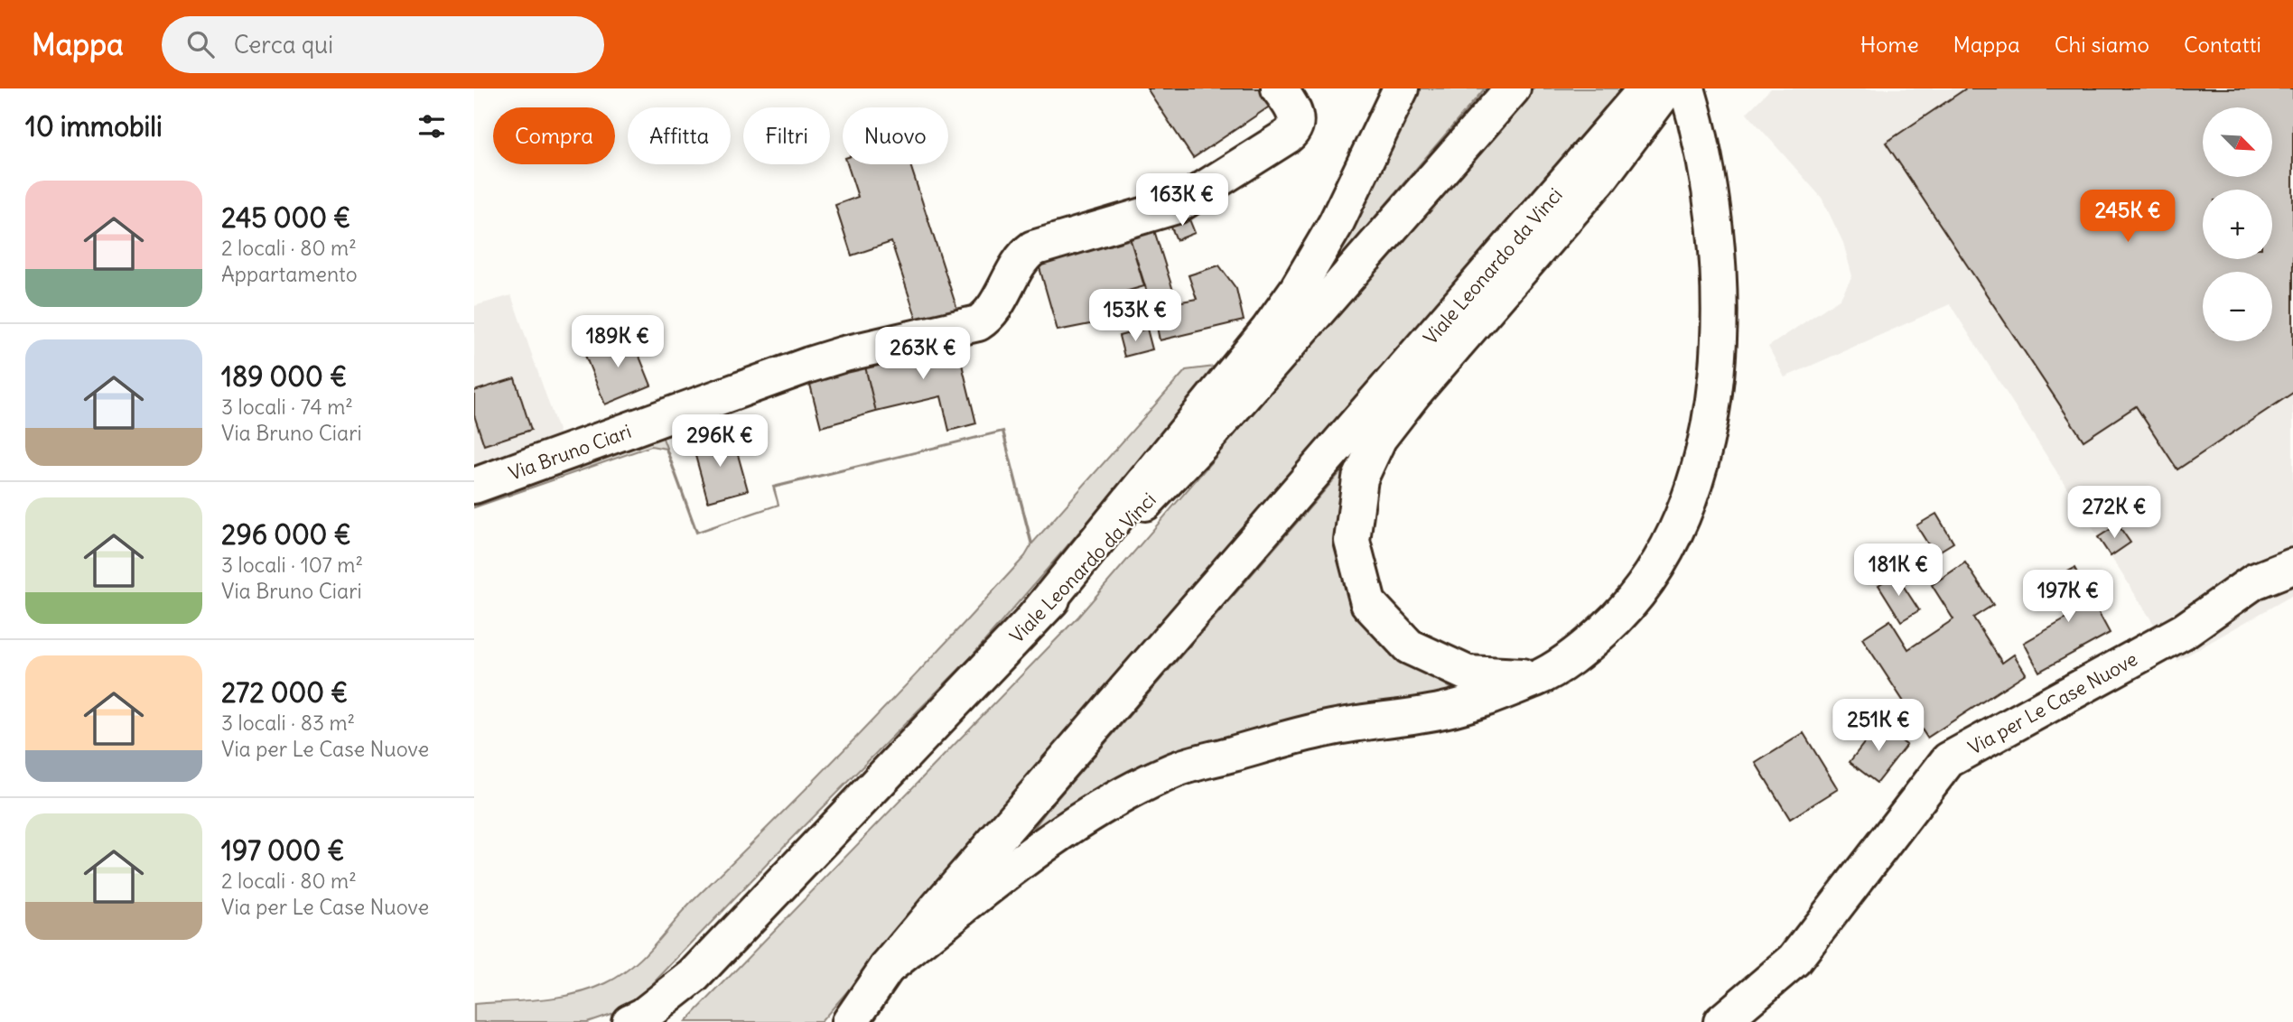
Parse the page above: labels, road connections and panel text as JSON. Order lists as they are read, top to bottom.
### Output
{
  "streets": {
    "main road": ["Viale Leonardo da Vinci", "Via Bruno Ciari", "Via per Le Case Nuove"]
  },
  "north": "bottom right",
  "page": {
    "header": "Mappa",
    "search": "Cerca qui",
    "nav": [
      "Home",
      "Mappa",
      "Chi siamo",
      "Contatti"
    ],
    "heading": "10 immobili",
    "map_buttons": ["+", "−"],
    "chip": [
      "Compra",
      "Affitta",
      "Filtri",
      "Nuovo"
    ],
    "list": [
      {
        "name": "245 000 €",
        "note": "2 locali · 80 m² · Appartamento"
      },
      {
        "name": "189 000 €",
        "note": "3 locali · 74 m² · Via Bruno Ciari"
      },
      {
        "name": "296 000 €",
        "note": "3 locali · 107 m² · Via Bruno Ciari"
      },
      {
        "name": "272 000 €",
        "note": "3 locali · 83 m² · Via per Le Case Nuove"
      },
      {
        "name": "197 000 €",
        "note": "2 locali · 80 m² · Via per Le Case Nuove"
      }
    ],
    "price": [
      "163K €",
      "245K €",
      "153K €",
      "189K €",
      "263K €",
      "296K €",
      "272K €",
      "181K €",
      "197K €",
      "251K €"
    ]
  }
}
